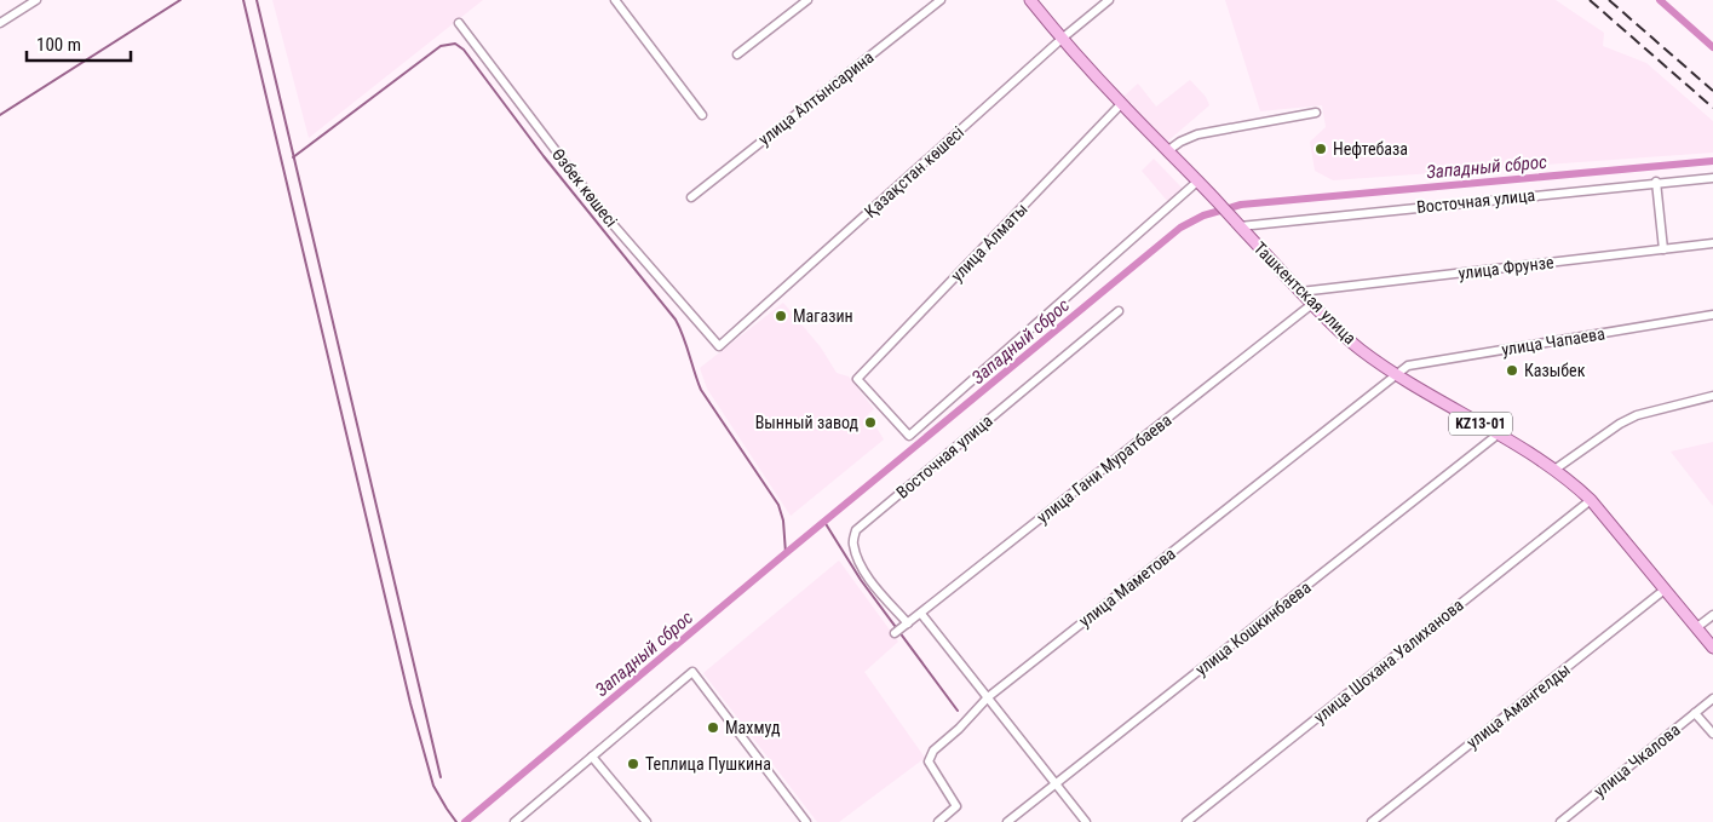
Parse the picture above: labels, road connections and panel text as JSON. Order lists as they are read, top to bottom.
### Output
{
  "streets": {
    "main road": ["Ташкентская улица", "KZ13-01"],
    "street": [
      "улица Алтынсарина",
      "Қазақстан көшесі",
      "Өзбек көшесі",
      "Восточная улица",
      "улица Алматы",
      "улица Фрунзе",
      "улица Чапаева",
      "улица Гани Муратбаева",
      "улица Маметова",
      "улица Кошкинбаева",
      "улица Шохана Уалиханова",
      "улица Амангелды",
      "улица Чкалова"
    ]
  },
  "crossings": [
    ["Қазақстан көшесі", "Өзбек көшесі"],
    ["Қазақстан көшесі", "Ташкентская улица"],
    ["Восточная улица", "Ташкентская улица"],
    ["Восточная улица", "улица Гани Муратбаева"],
    ["улица Алматы", "Ташкентская улица"],
    ["улица Фрунзе", "Ташкентская улица"],
    ["Ташкентская улица", "улица Чапаева"],
    ["Ташкентская улица", "улица Гани Муратбаева"],
    ["Ташкентская улица", "улица Маметова"],
    ["Ташкентская улица", "улица Кошкинбаева"],
    ["Ташкентская улица", "улица Шохана Уалиханова"],
    ["Ташкентская улица", "улица Амангелды"],
    ["улица Чапаева", "улица Маметова"]
  ],
  "water": ["Западный сброс"],
  "places": [
    "Нефтебаза",
    "Магазин",
    "Казыбек",
    "Вынный завод",
    "Махмуд",
    "Теплица Пушкина"
  ],
  "scale_bar": "100 m"
}
